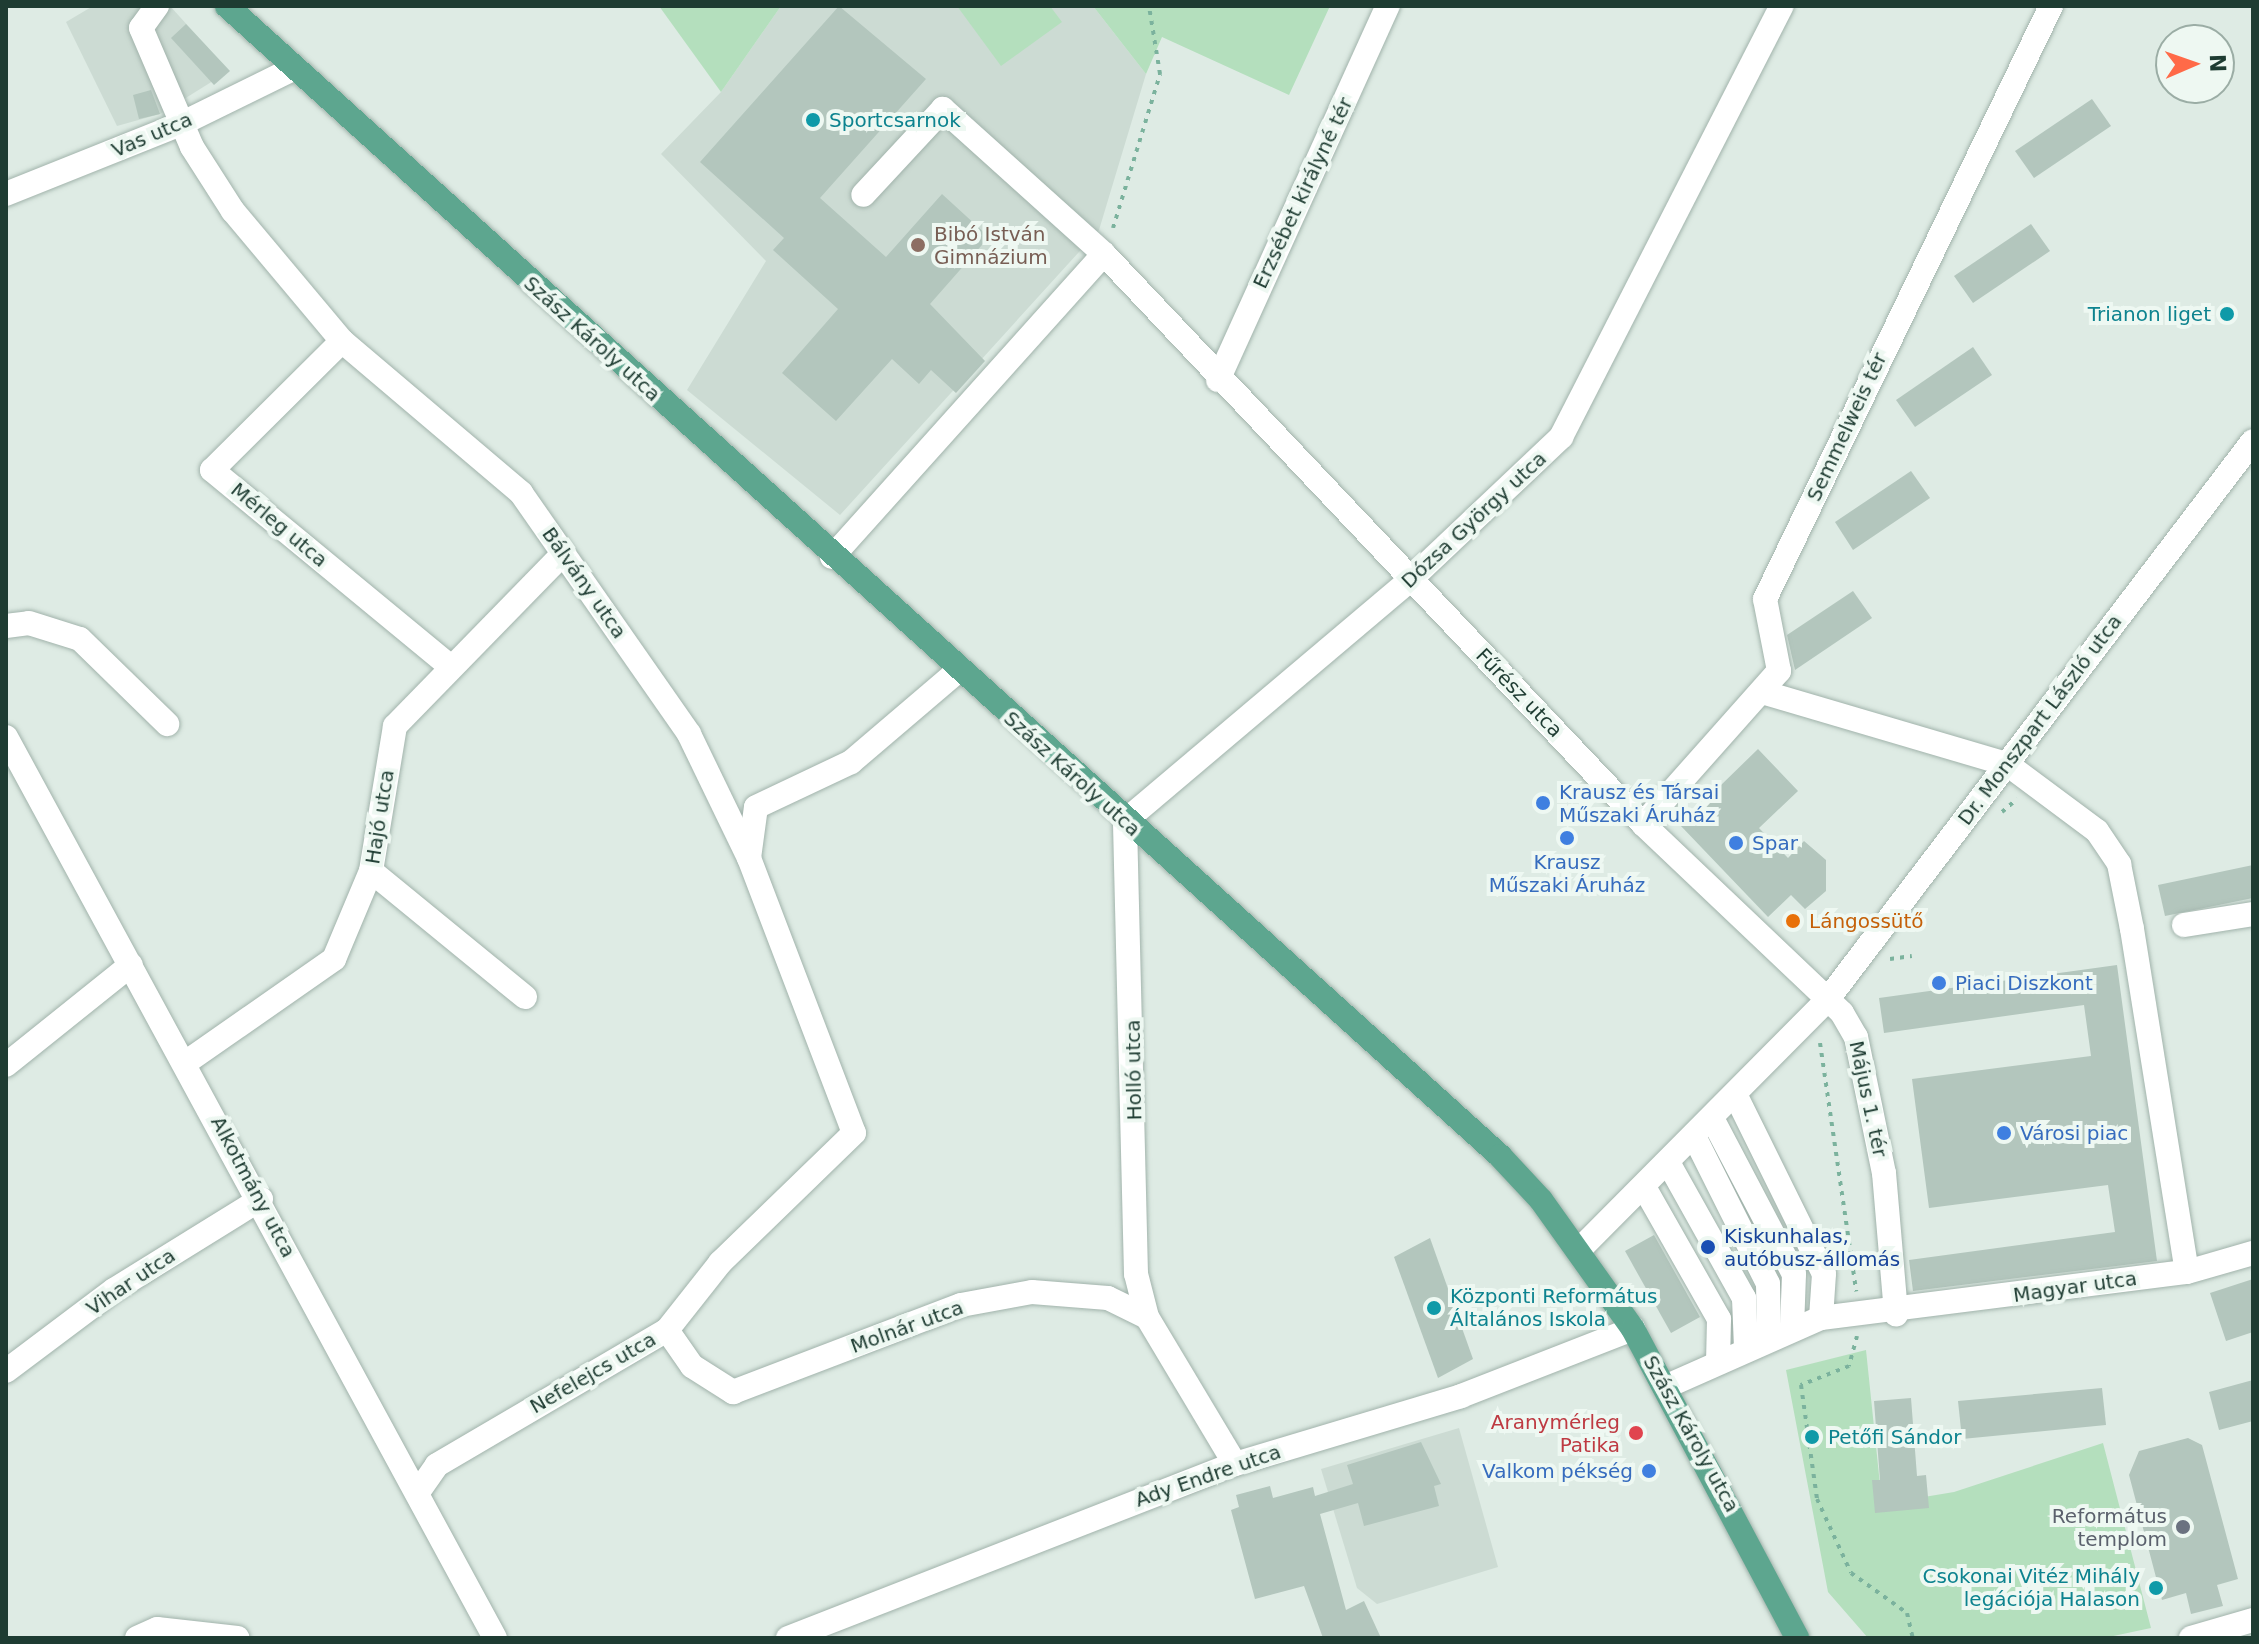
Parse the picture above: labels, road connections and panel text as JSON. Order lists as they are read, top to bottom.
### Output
{
  "streets": {
    "main road": ["Szász Károly utca"],
    "street": [
      "Vas utca",
      "Erzsébet királyné tér",
      "Semmelweis tér",
      "Dózsa György utca",
      "Mérleg utca",
      "Bálvány utca",
      "Fűrész utca",
      "Dr. Monszpart László utca",
      "Hajó utca",
      "Holló utca",
      "Május 1. tér",
      "Alkotmány utca",
      "Vihar utca",
      "Magyar utca",
      "Molnár utca",
      "Nefelejcs utca",
      "Ady Endre utca"
    ]
  },
  "crossings": [
    ["Vas utca", "Szász Károly utca"],
    ["Vas utca", "Bálvány utca"],
    ["Erzsébet királyné tér", "Fűrész utca"],
    ["Szász Károly utca", "Dózsa György utca"],
    ["Szász Károly utca", "Holló utca"],
    ["Szász Károly utca", "Ady Endre utca"],
    ["Semmelweis tér", "Fűrész utca"],
    ["Dózsa György utca", "Fűrész utca"],
    ["Dózsa György utca", "Holló utca"],
    ["Mérleg utca", "Bálvány utca"],
    ["Mérleg utca", "Hajó utca"],
    ["Bálvány utca", "Hajó utca"],
    ["Bálvány utca", "Nefelejcs utca"],
    ["Fűrész utca", "Dr. Monszpart László utca"],
    ["Fűrész utca", "Május 1. tér"],
    ["Dr. Monszpart László utca", "Május 1. tér"],
    ["Hajó utca", "Alkotmány utca"],
    ["Holló utca", "Molnár utca"],
    ["Május 1. tér", "Magyar utca"],
    ["Alkotmány utca", "Vihar utca"],
    ["Alkotmány utca", "Nefelejcs utca"],
    ["Molnár utca", "Nefelejcs utca"]
  ],
  "places": [
    "Sportcsarnok",
    "Bibó István Gimnázium",
    "Trianon liget",
    "Krausz és Társai Műszaki Áruház",
    "Krausz Műszaki Áruház",
    "Spar",
    "Lángossütő",
    "Piaci Diszkont",
    "Városi piac",
    "Kiskunhalas, autóbusz-állomás",
    "Központi Református Általános Iskola",
    "Aranymérleg Patika",
    "Petőfi Sándor",
    "Valkom pékség",
    "Református templom",
    "Csokonai Vitéz Mihály legációja Halason"
  ],
  "north": "right"
}
